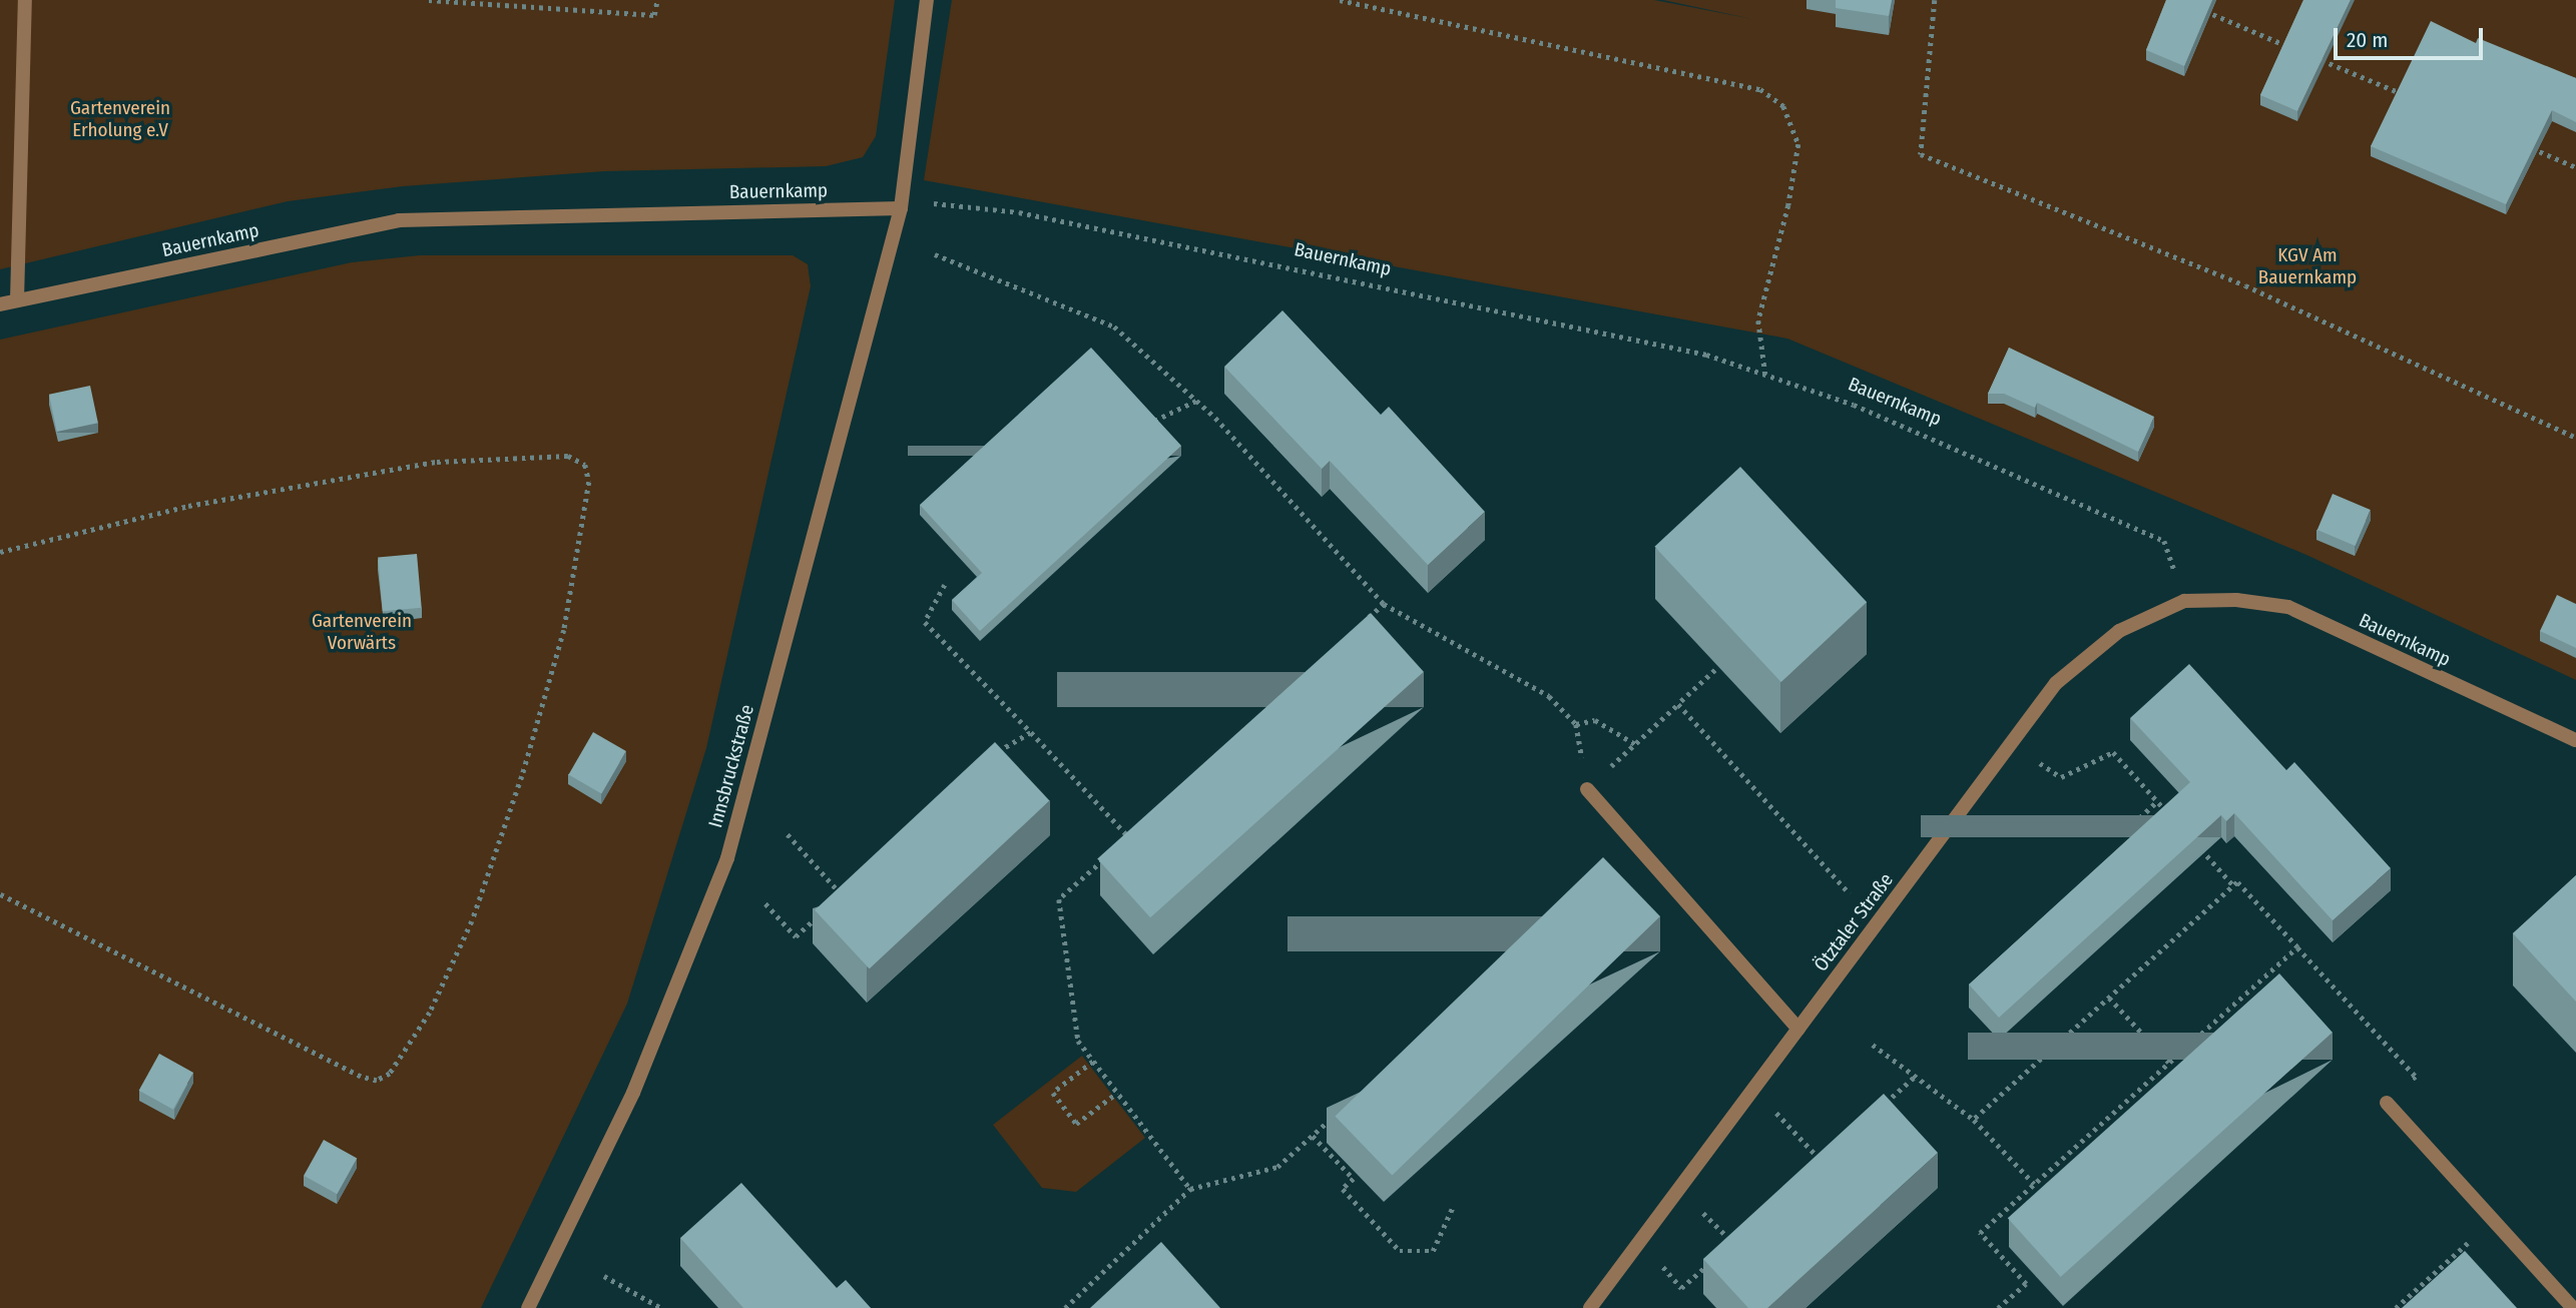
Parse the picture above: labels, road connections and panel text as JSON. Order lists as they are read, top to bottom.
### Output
{
  "streets": {
    "street": ["Bauernkamp", "Innsbruckstraße", "Ötztaler Straße"]
  },
  "crossings": [
    ["Bauernkamp", "Innsbruckstraße"],
    ["Bauernkamp", "Ötztaler Straße"]
  ],
  "parks": ["Gartenverein Erholung e.V", "KGV Am Bauernkamp", "Gartenverein Vorwärts"],
  "scale_bar": "20 m"
}
